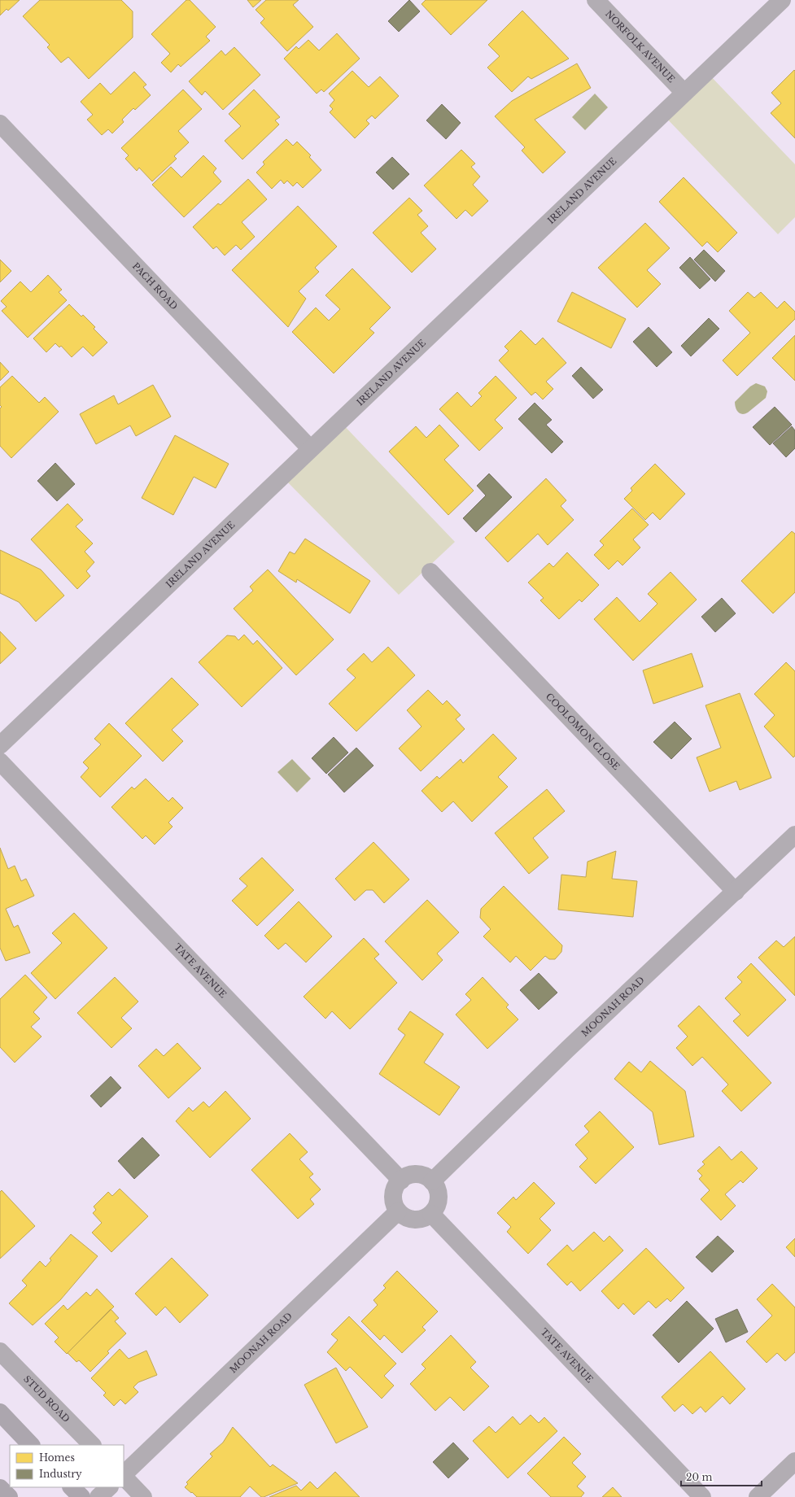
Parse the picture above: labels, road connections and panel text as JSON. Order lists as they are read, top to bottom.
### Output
{
  "streets": {
    "street": [
      "NORFOLK AVENUE",
      "IRELAND AVENUE",
      "PACH ROAD",
      "COOLOMON CLOSE",
      "TATE AVENUE",
      "MOONAH ROAD",
      "STUD ROAD"
    ]
  },
  "crossings": [
    ["NORFOLK AVENUE", "IRELAND AVENUE"],
    ["IRELAND AVENUE", "PACH ROAD"],
    ["COOLOMON CLOSE", "MOONAH ROAD"],
    ["TATE AVENUE", "MOONAH ROAD"]
  ],
  "legend": ["Homes", "Industry"],
  "scale_bar": "20 m"
}
